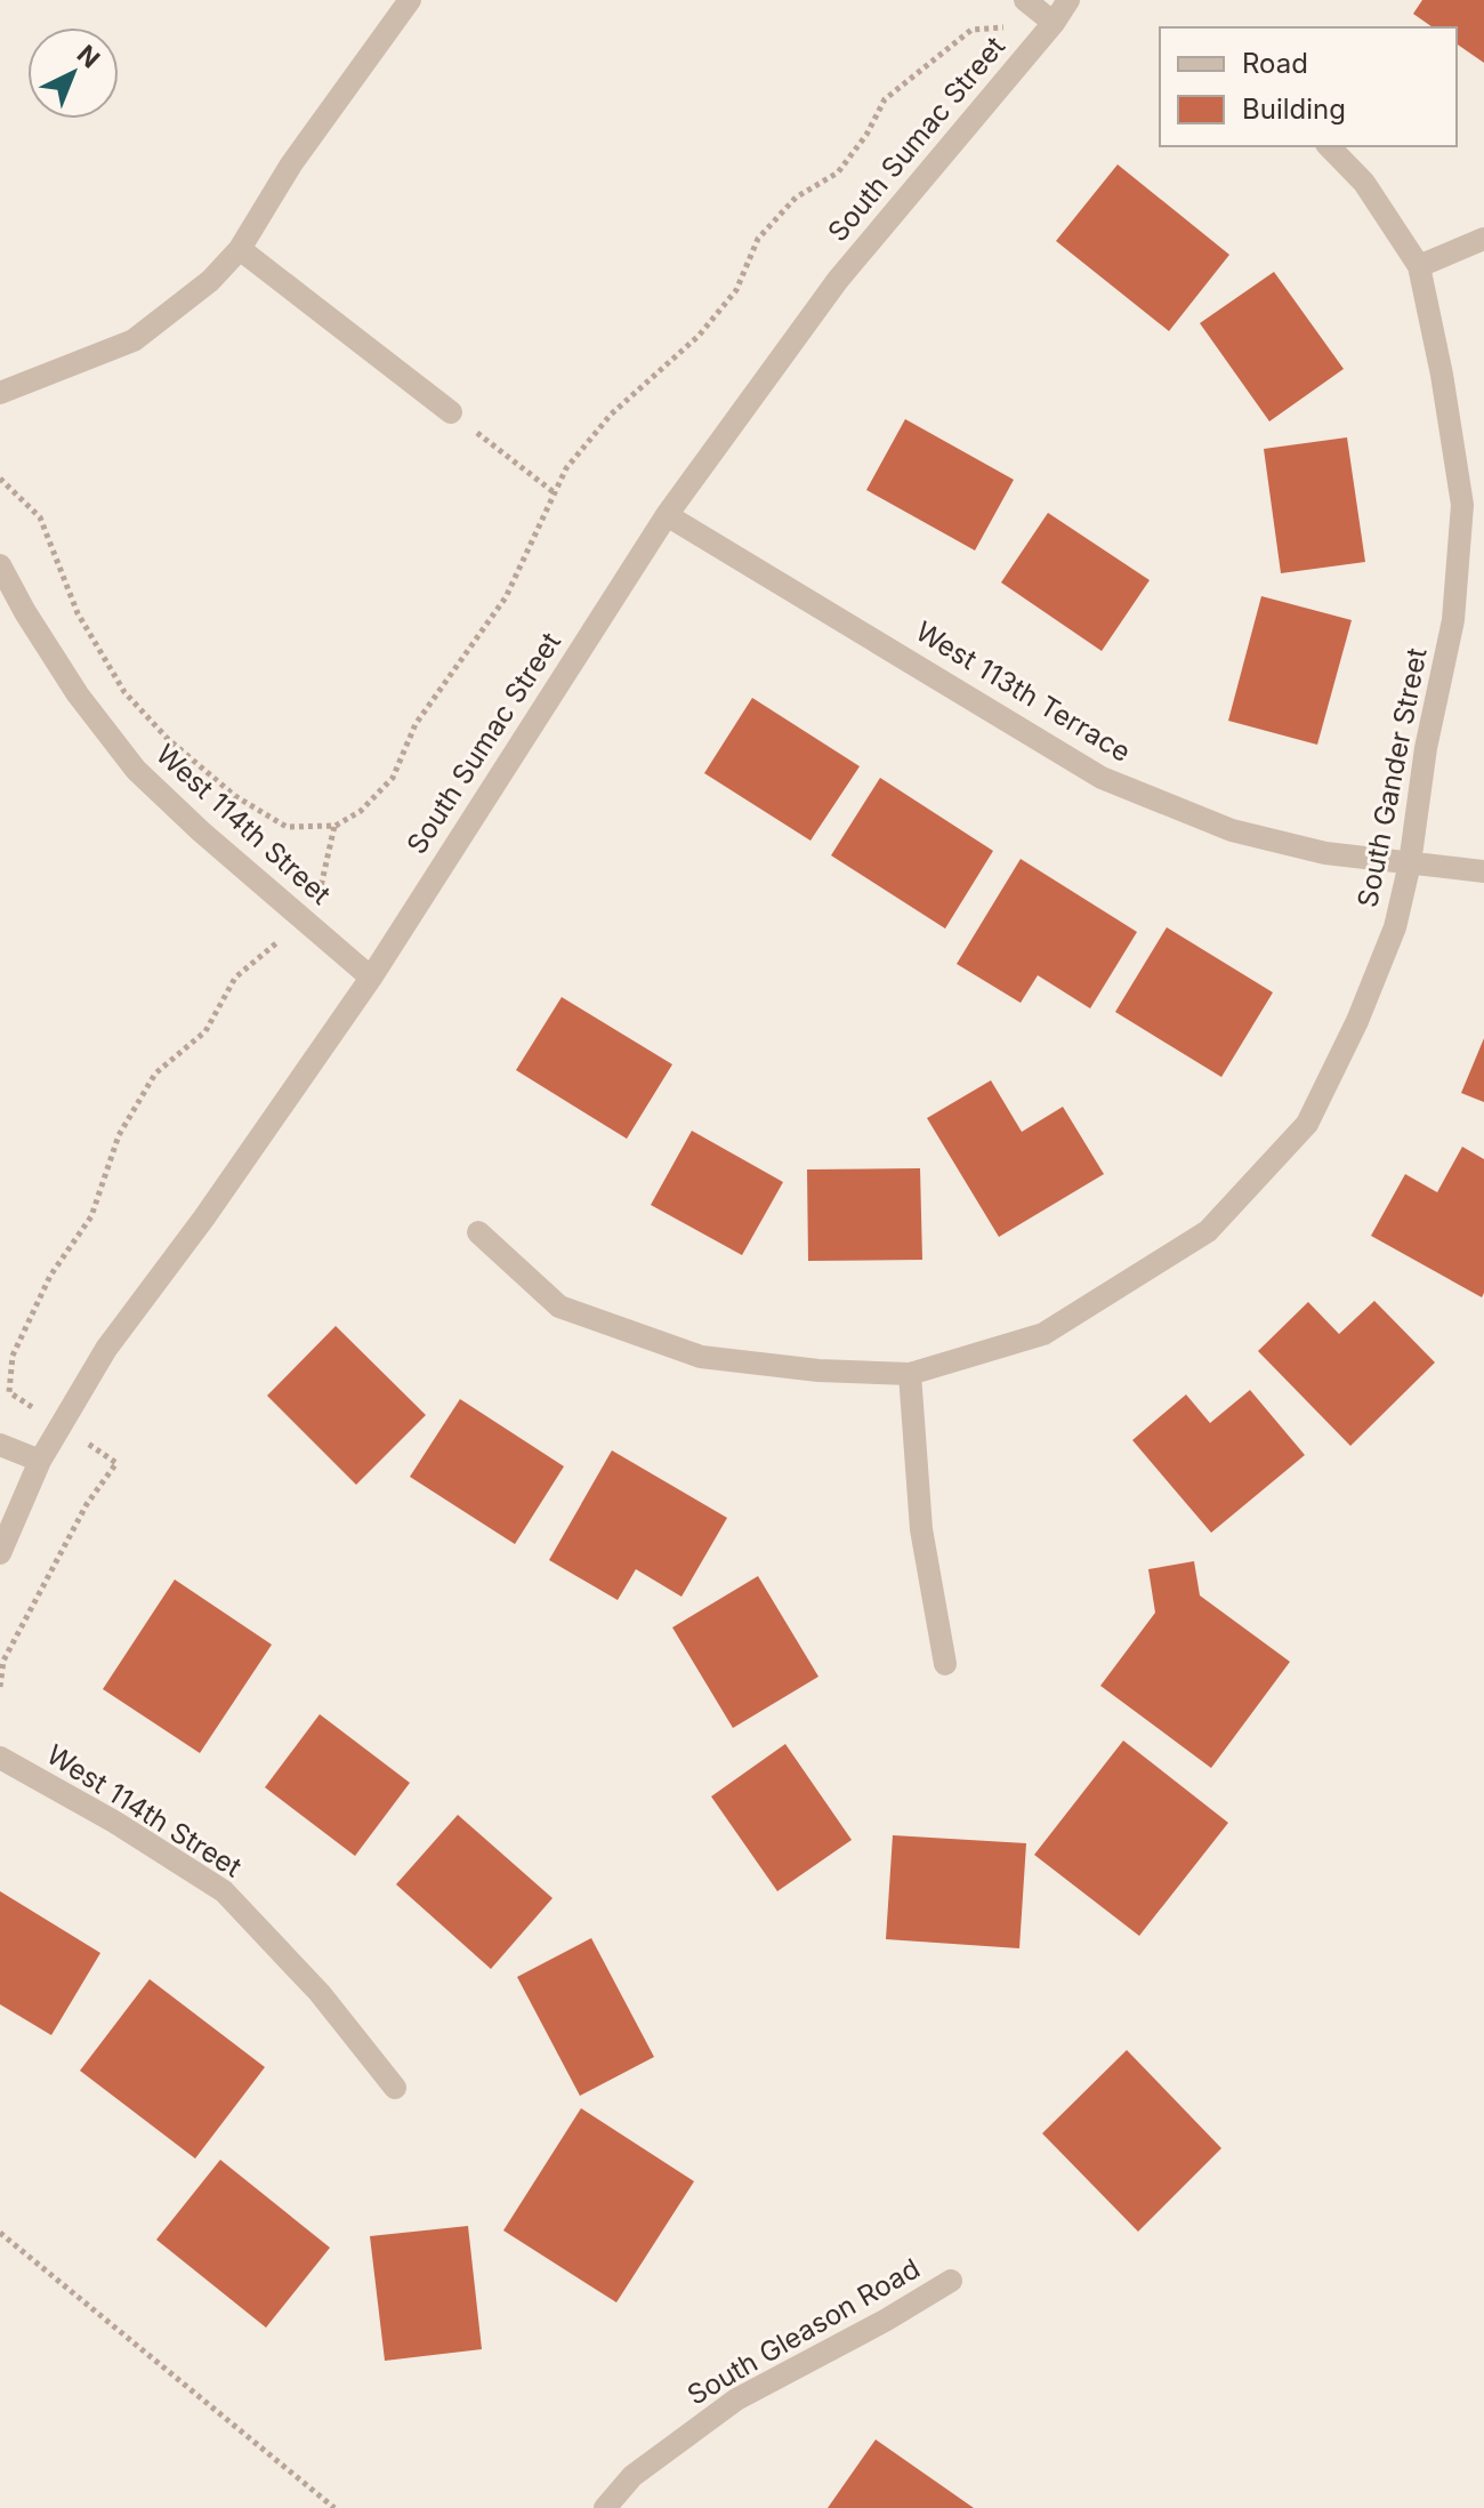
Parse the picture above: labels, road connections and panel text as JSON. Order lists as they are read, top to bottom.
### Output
{
  "streets": {
    "street": [
      "South Sumac Street",
      "West 113th Terrace",
      "South Gander Street",
      "West 114th Street",
      "South Gleason Road"
    ]
  },
  "crossings": [
    ["South Sumac Street", "West 113th Terrace"],
    ["South Sumac Street", "West 114th Street"],
    ["West 113th Terrace", "South Gander Street"]
  ],
  "legend": ["Road", "Building"],
  "north": "top right"
}
